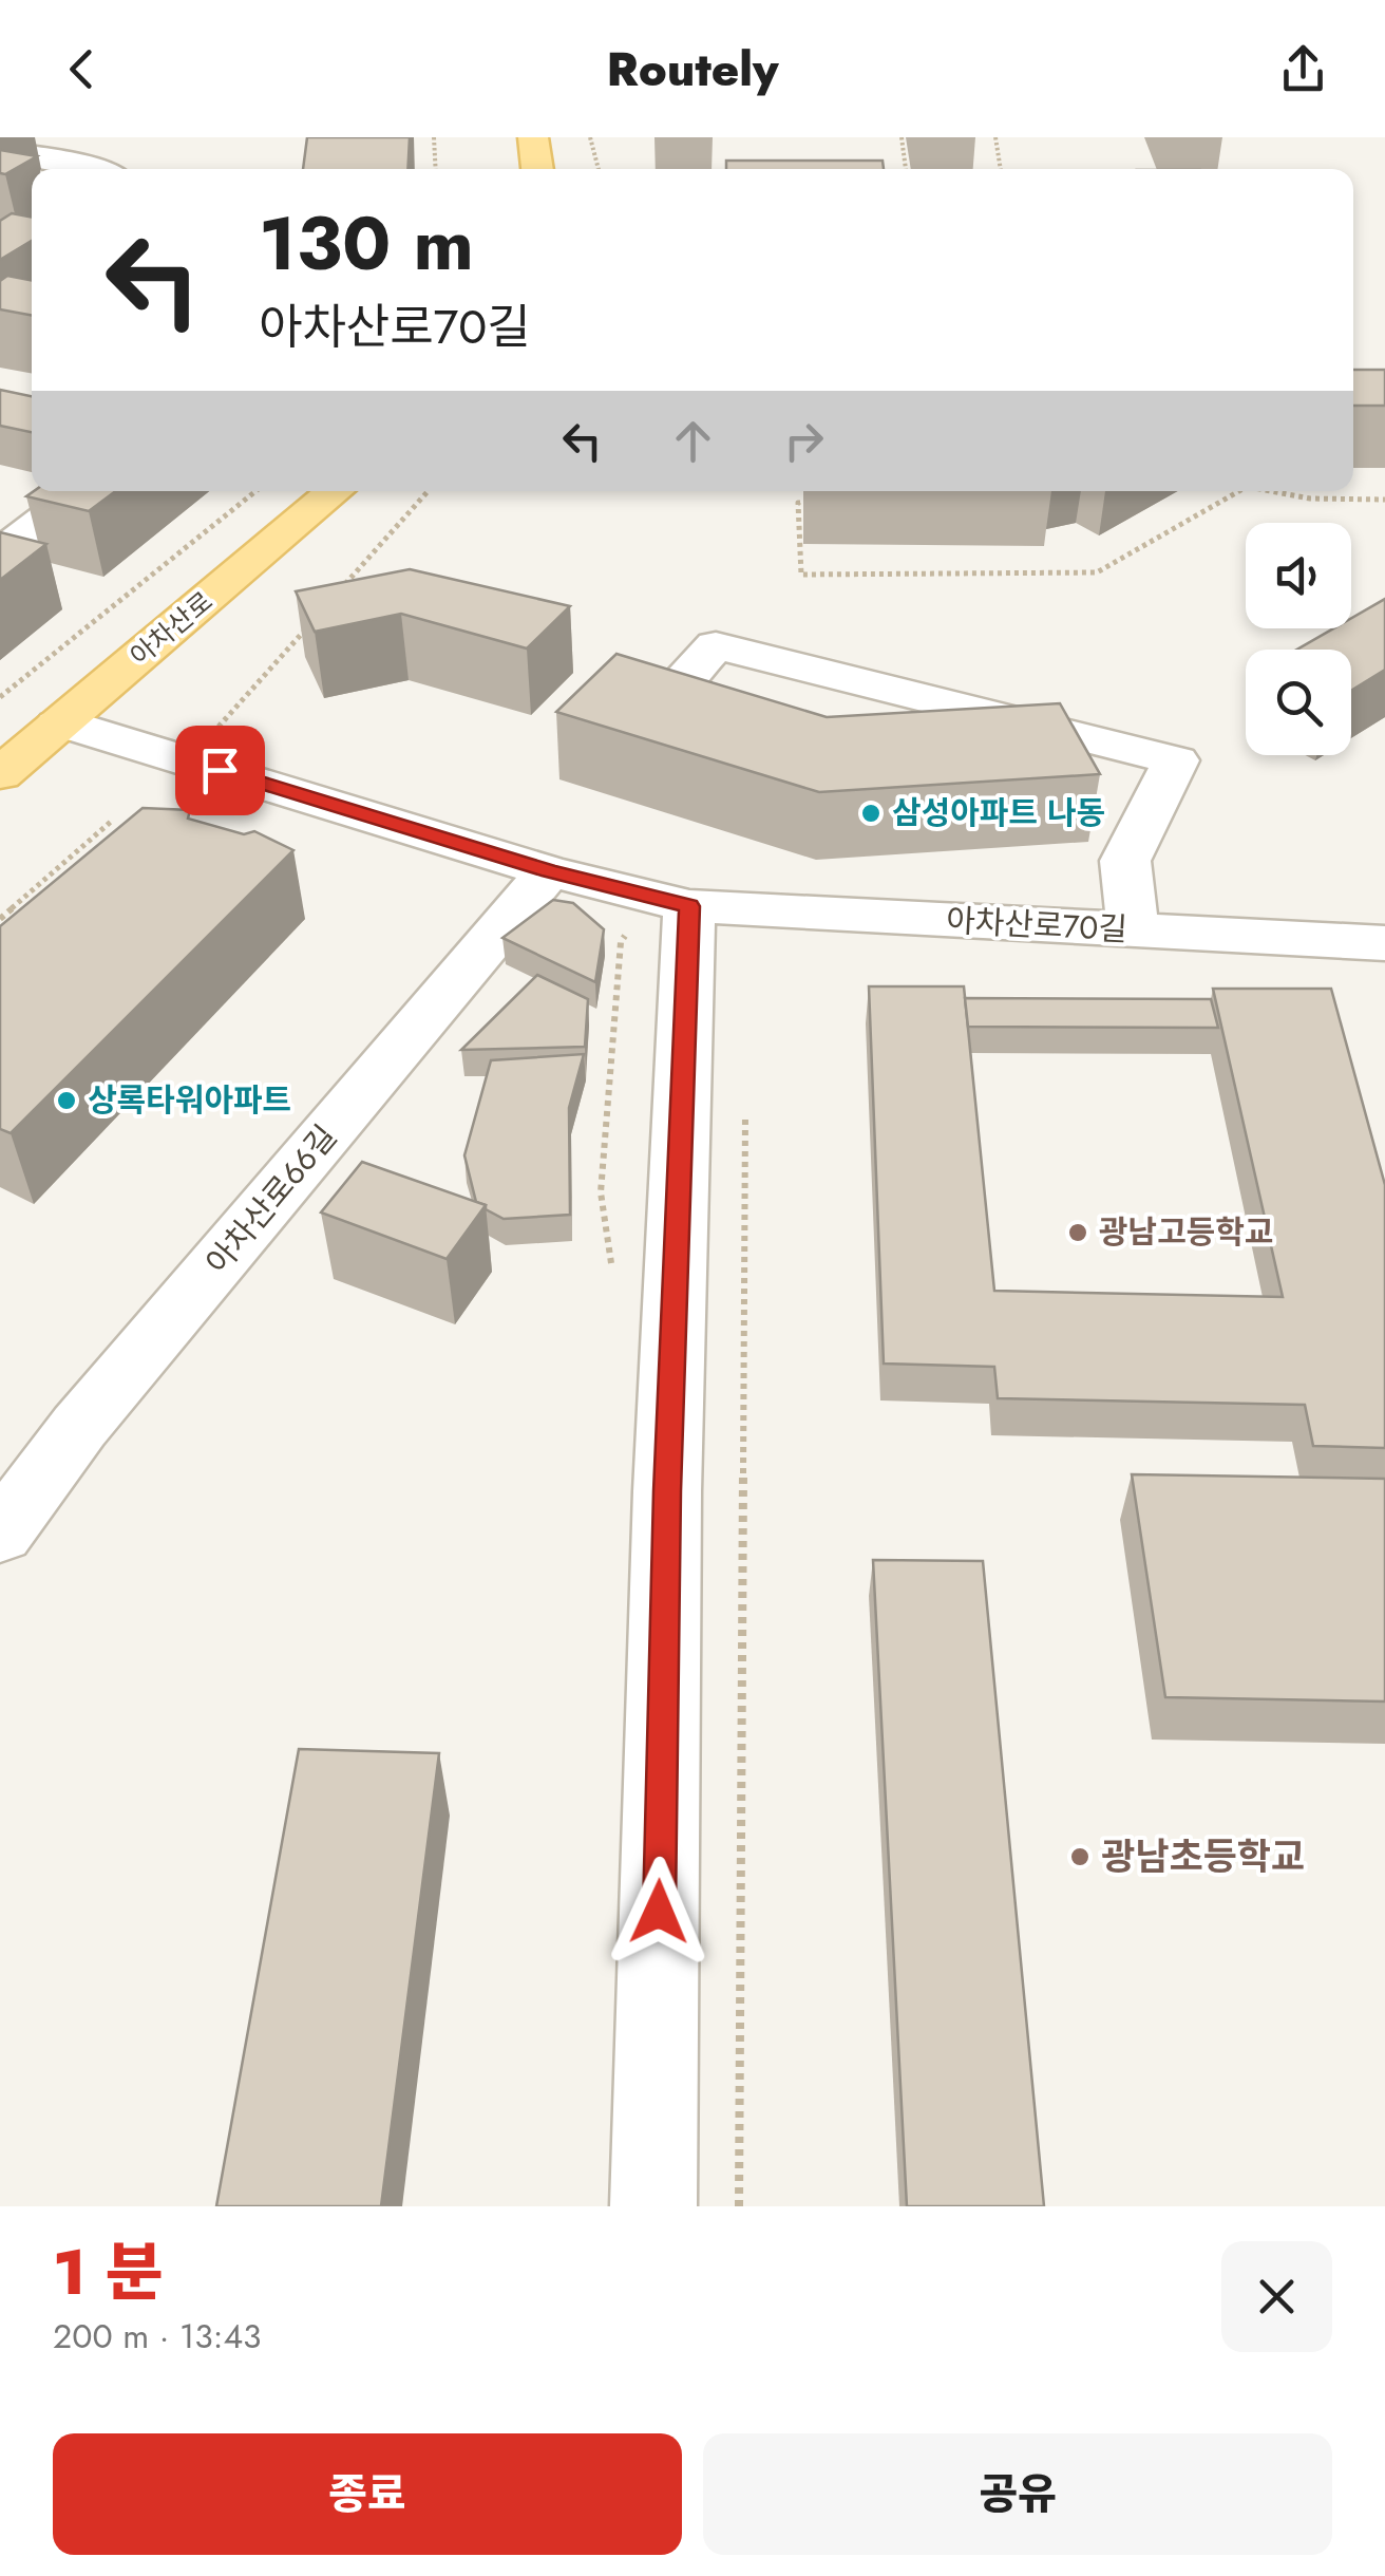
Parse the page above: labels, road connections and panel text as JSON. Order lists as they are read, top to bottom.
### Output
{
  "streets": {
    "main road": ["아차산로"],
    "street": ["아차산로70길", "아차산로66길"]
  },
  "crossings": [
    ["아차산로", "아차산로70길"],
    ["아차산로70길", "아차산로66길"]
  ],
  "places": [
    "삼성아파트 나동",
    "상록타워아파트",
    "광남고등학교",
    "광남초등학교"
  ],
  "page": {
    "header": "Routely",
    "turn": ["130 m", "아차산로70길"],
    "heading": ["1 분", "200 m · 13:43"],
    "buttons": ["종료", "공유"]
  }
}
